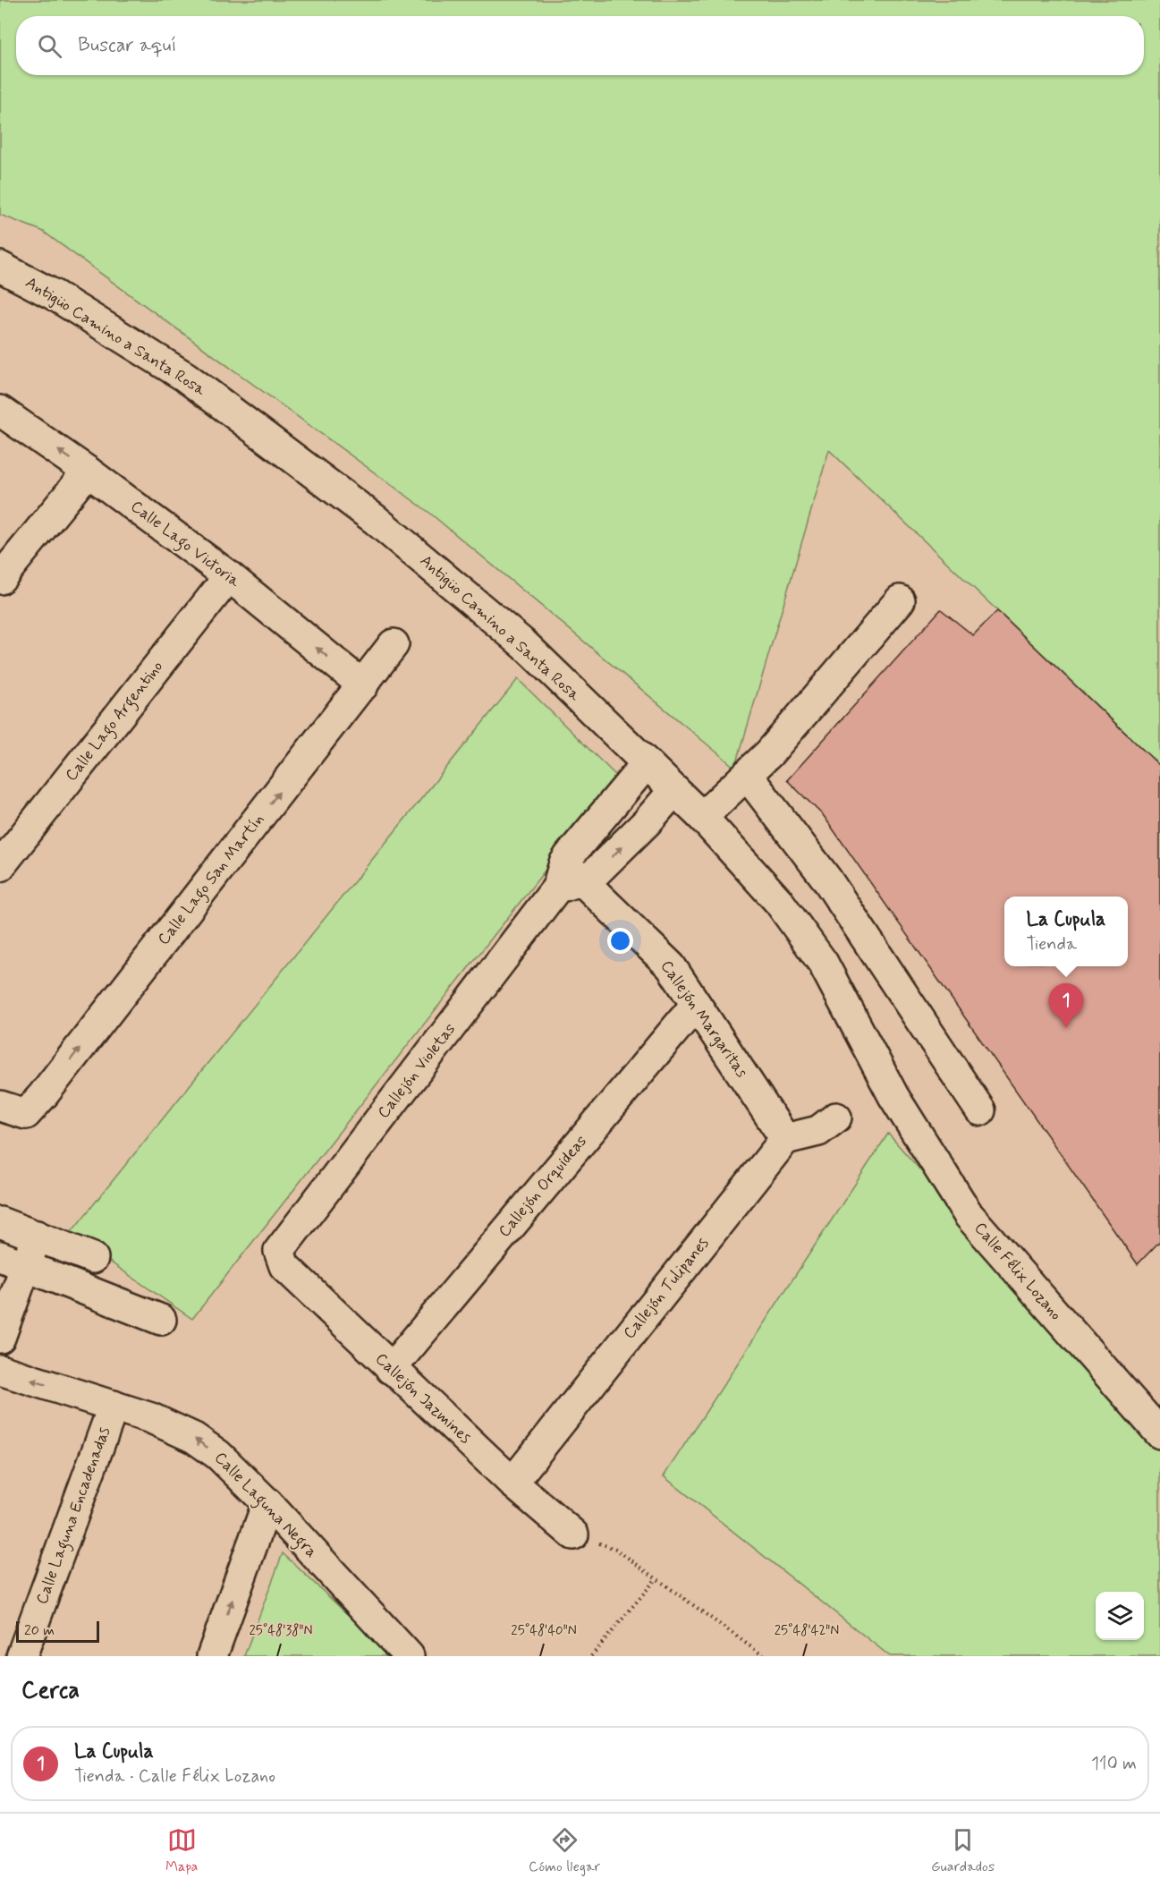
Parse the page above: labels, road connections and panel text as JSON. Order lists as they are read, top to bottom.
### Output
{
  "streets": {
    "street": [
      "Antigüo Camino a Santa Rosa",
      "Calle Lago Victoria",
      "Calle Lago Argentino",
      "Calle Lago San Martín",
      "Callejón Margaritas",
      "Callejón Violetas",
      "Callejón Orquideas",
      "Calle Félix Lozano",
      "Callejón Tulipanes",
      "Callejón Jazmines",
      "Calle Laguna Negra",
      "Calle Laguna Encadenadas"
    ]
  },
  "crossings": [
    ["Antigüo Camino a Santa Rosa", "Callejón Violetas"],
    ["Antigüo Camino a Santa Rosa", "Calle Félix Lozano"],
    ["Calle Lago Victoria", "Calle Lago Argentino"],
    ["Calle Lago Victoria", "Calle Lago San Martín"],
    ["Callejón Margaritas", "Callejón Violetas"],
    ["Callejón Margaritas", "Callejón Orquideas"],
    ["Callejón Margaritas", "Callejón Tulipanes"],
    ["Callejón Violetas", "Callejón Jazmines"],
    ["Callejón Orquideas", "Callejón Jazmines"],
    ["Callejón Tulipanes", "Callejón Jazmines"],
    ["Calle Laguna Negra", "Calle Laguna Encadenadas"]
  ],
  "one_way": ["Calle Lago Victoria", "Calle Lago San Martín"],
  "scale_bar": "20 m",
  "page": {
    "search": "Buscar aquí",
    "popup": ["La Cupula", "Tienda"],
    "pins": "1",
    "scale": "20 m",
    "heading": "Cerca",
    "list": [
      {
        "mark": "1",
        "name": "La Cupula",
        "note": "Tienda · Calle Félix Lozano",
        "value": "110 m"
      }
    ],
    "nav": ["Mapa", "Cómo llegar", "Guardados"]
  },
  "coordinates": ["25°48'38\"N", "25°48'40\"N", "25°48'42\"N"]
}
